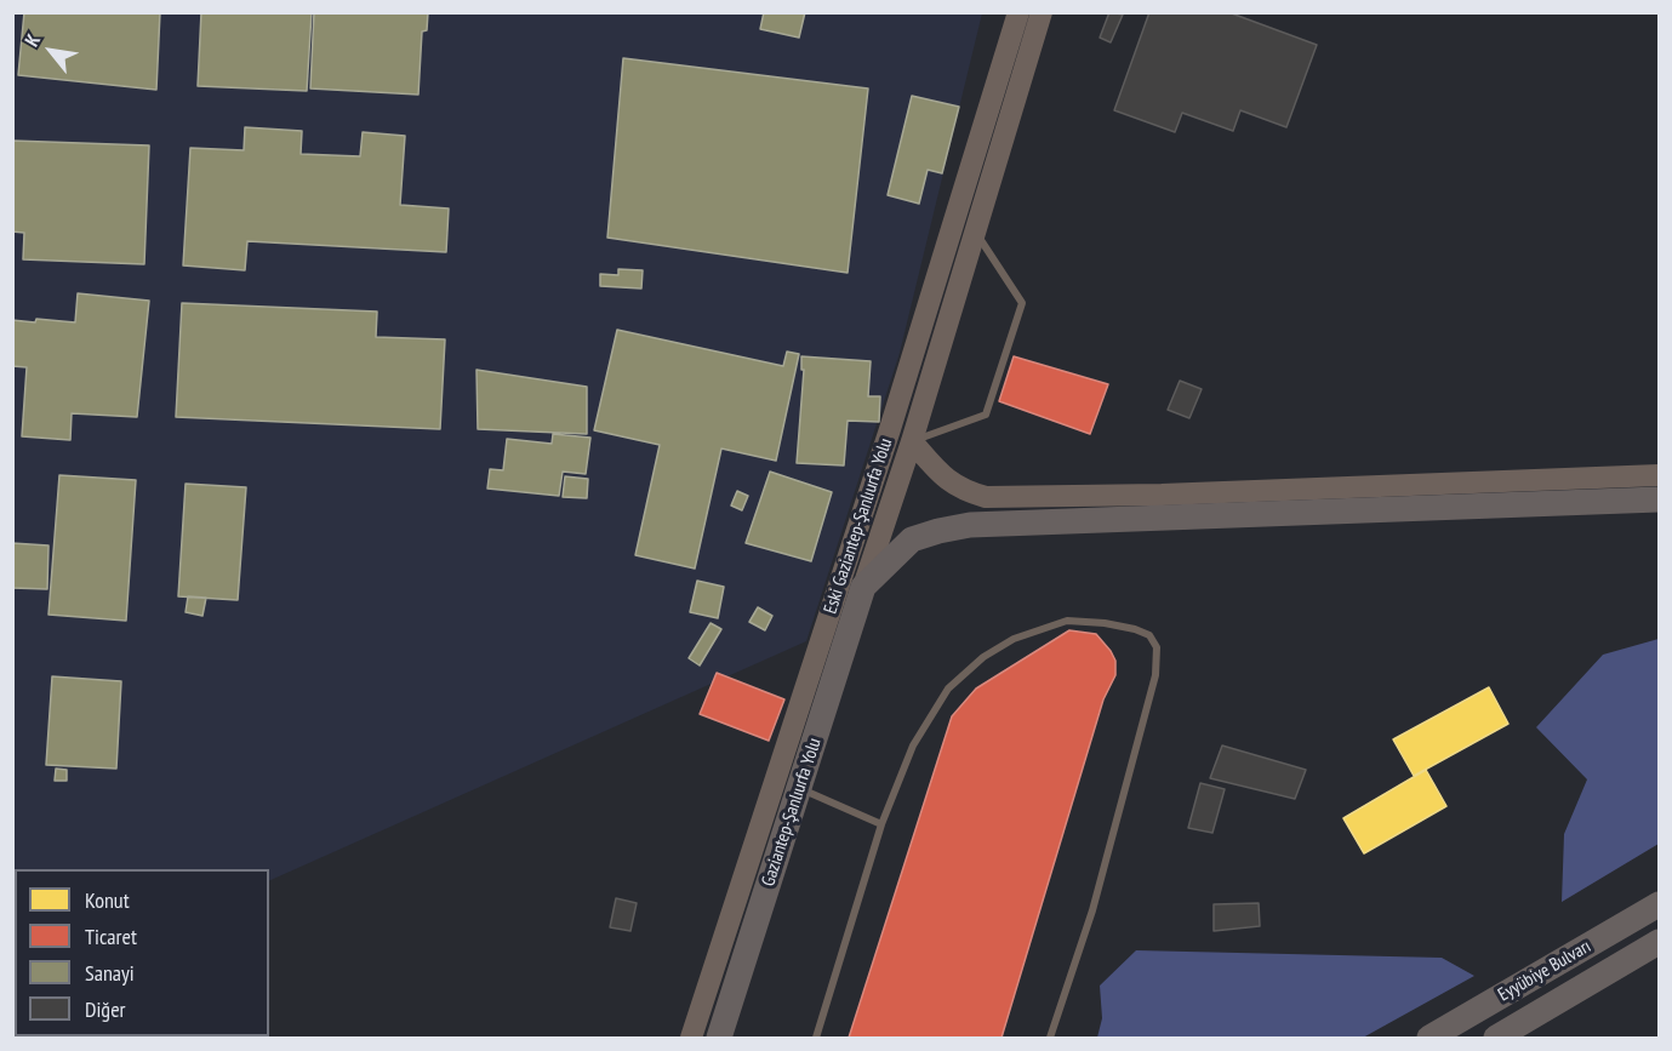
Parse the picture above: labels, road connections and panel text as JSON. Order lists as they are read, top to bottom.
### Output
{
  "streets": {
    "highway": ["Gaziantep-Şanlıurfa Yolu", "Eyyübiye Bulvarı"],
    "main road": ["Eski Gaziantep-Şanlıurfa Yolu"]
  },
  "crossings": [
    ["Eski Gaziantep-Şanlıurfa Yolu", "Gaziantep-Şanlıurfa Yolu"]
  ],
  "legend": [
    "Konut",
    "Ticaret",
    "Sanayi",
    "Diğer"
  ],
  "north": "top left"
}
